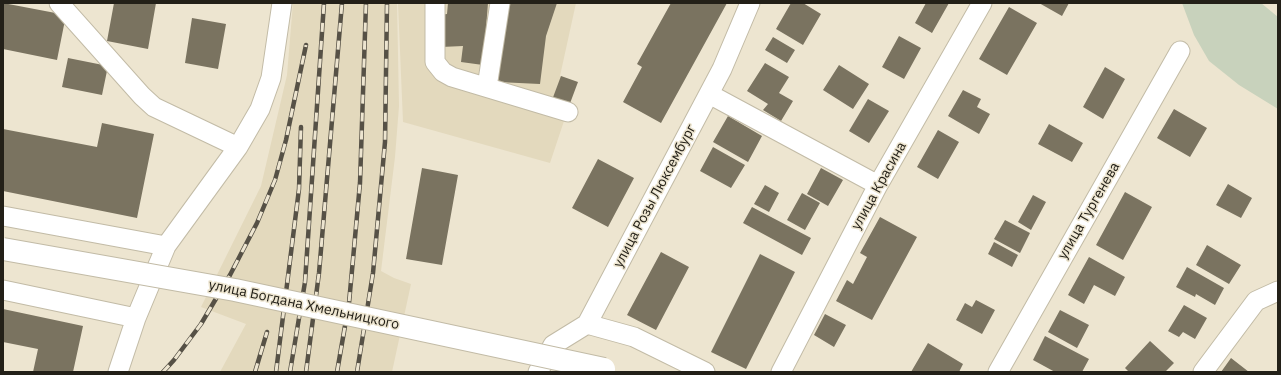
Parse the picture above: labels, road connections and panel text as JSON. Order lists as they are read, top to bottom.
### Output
{
  "streets": {
    "main road": ["улица Богдана Хмельницкого"],
    "street": ["улица Красина", "улица Розы Люксембург", "улица Тургенева"]
  }
}
